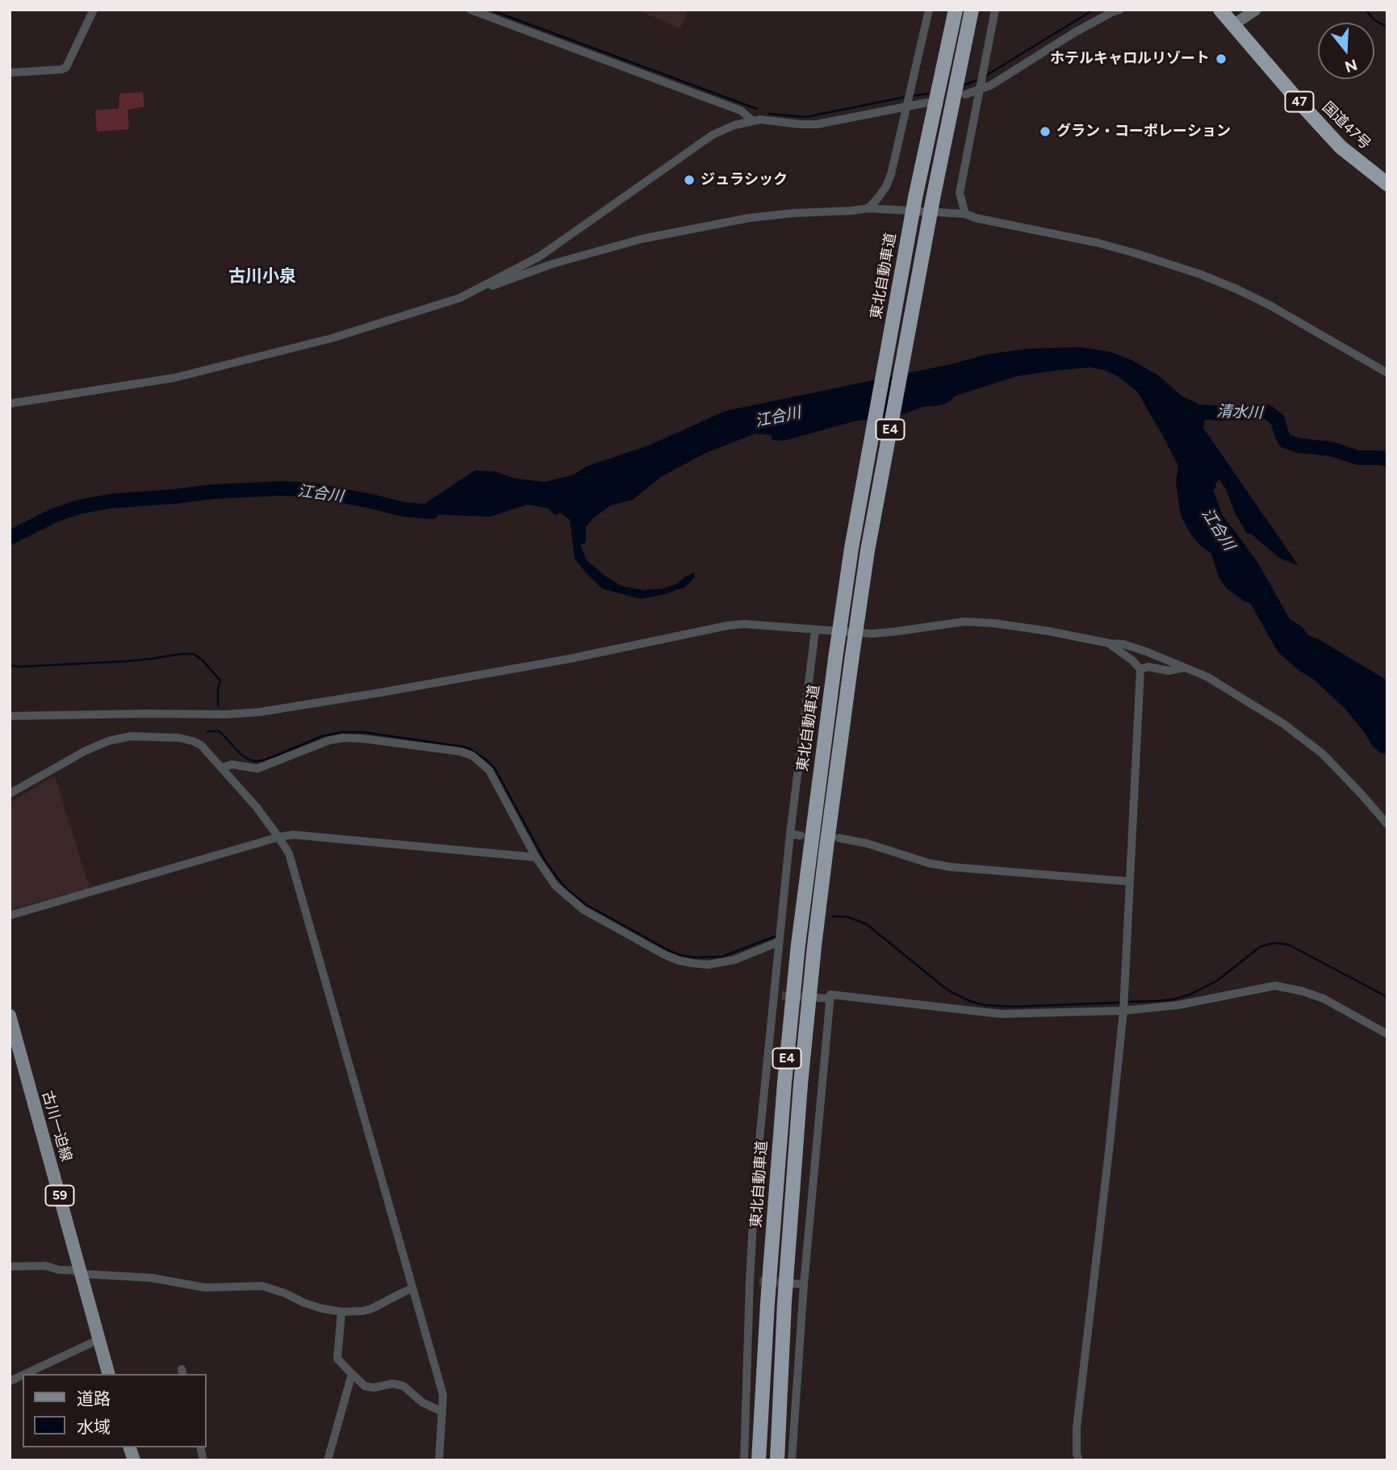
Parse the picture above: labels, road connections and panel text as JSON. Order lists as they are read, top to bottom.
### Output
{
  "streets": {
    "highway": [
      "47",
      "国道47号",
      "東北自動車道",
      "E4"
    ],
    "main road": ["古川一迫線", "59"]
  },
  "districts": ["古川小泉"],
  "water": ["清水川", "江合川"],
  "places": ["ホテルキャロルリゾート", "グラン・コーポレーション", "ジュラシック"],
  "legend": ["道路", "水域"],
  "north": "bottom"
}
